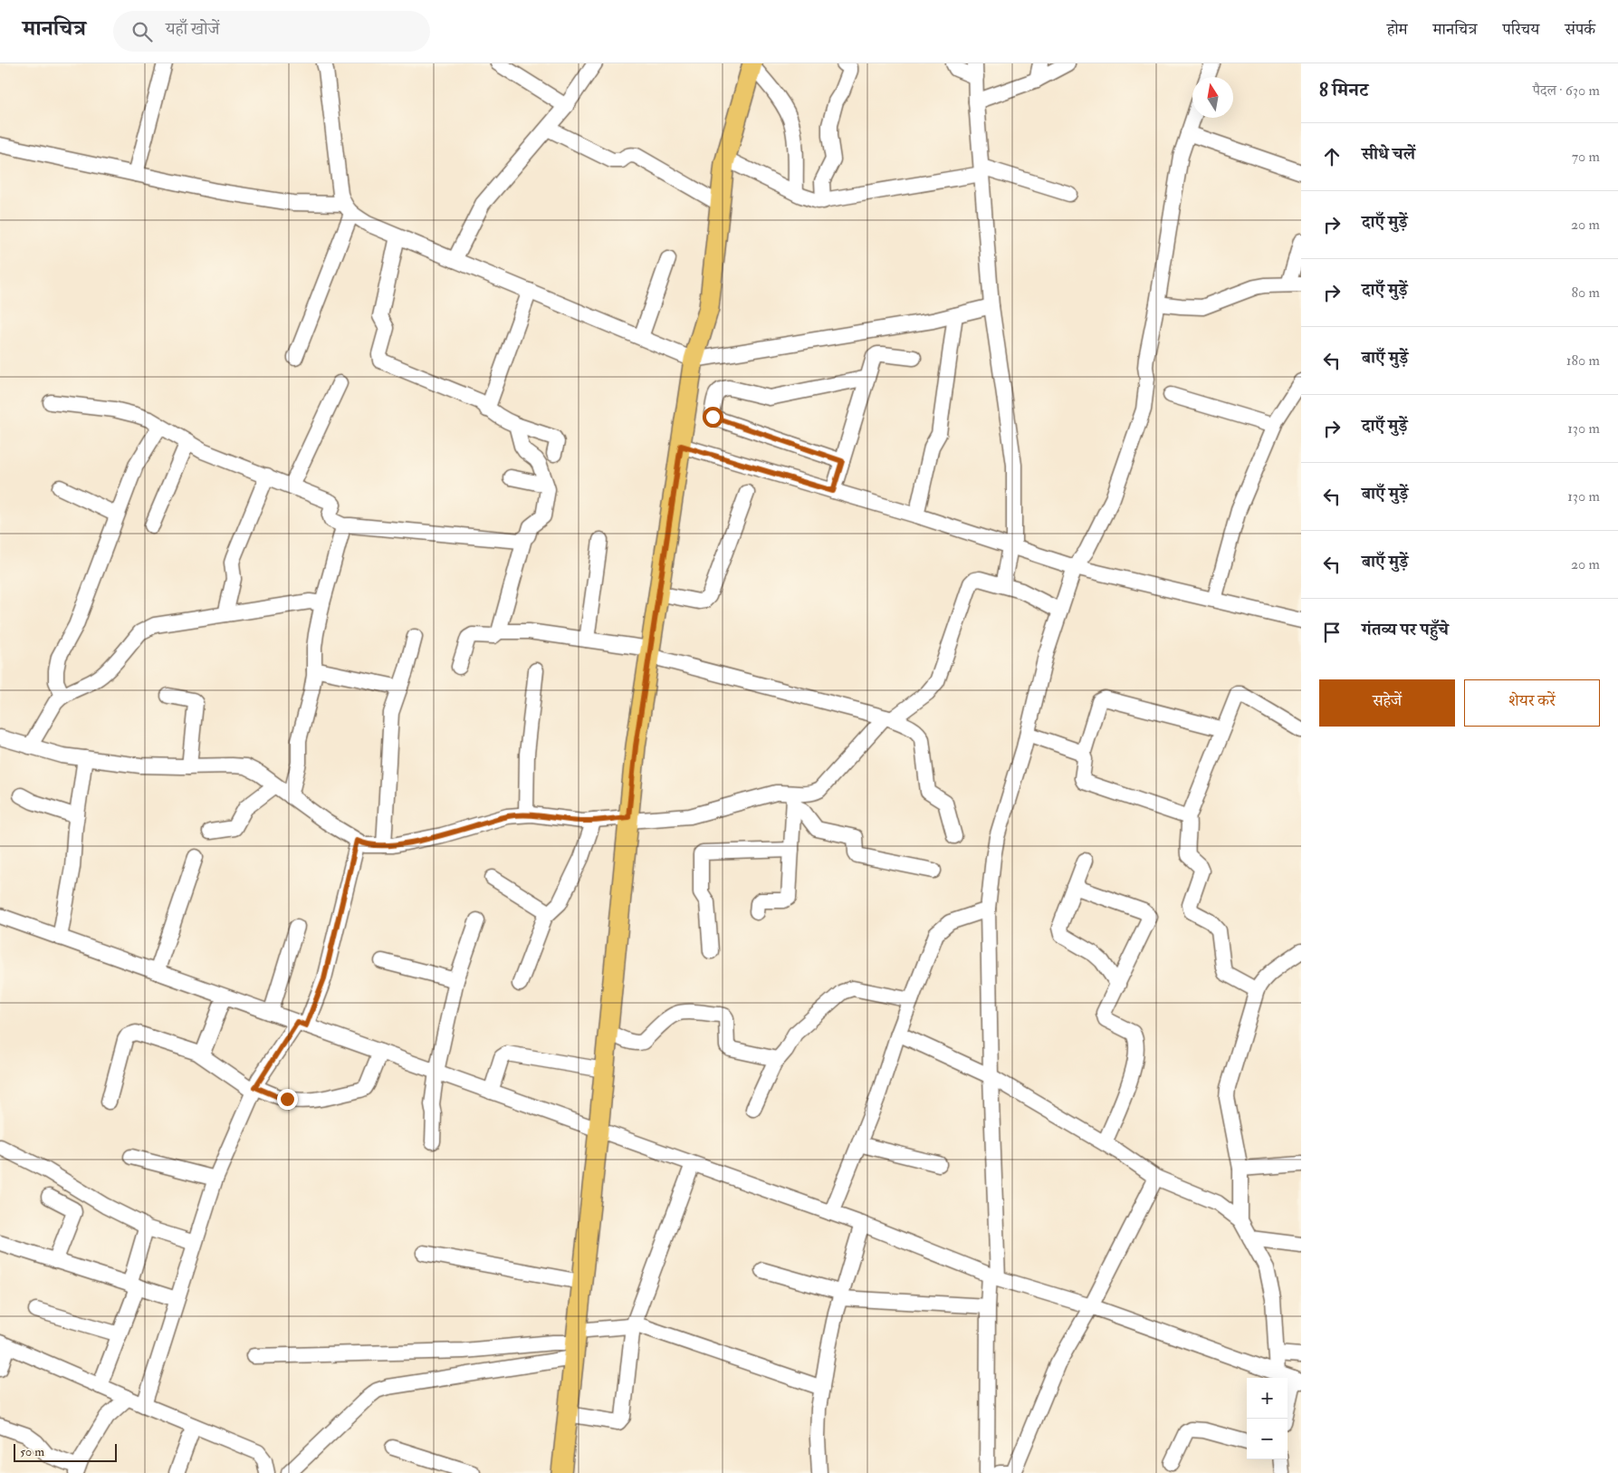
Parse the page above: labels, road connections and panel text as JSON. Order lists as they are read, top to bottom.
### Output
{
  "scale_bar": "50 m",
  "north": "top",
  "page": {
    "header": "मानचित्र",
    "search": "यहाँ खोजें",
    "nav": [
      "होम",
      "मानचित्र",
      "परिचय",
      "संपर्क"
    ],
    "heading": ["8 मिनट", "पैदल · 630 m"],
    "list": [
      ["सीधे चलें", "70 m"],
      ["दाएँ मुड़ें", "20 m"],
      ["दाएँ मुड़ें", "80 m"],
      ["बाएँ मुड़ें", "180 m"],
      ["दाएँ मुड़ें", "130 m"],
      ["बाएँ मुड़ें", "130 m"],
      ["बाएँ मुड़ें", "20 m"],
      "गंतव्य पर पहुँचे"
    ],
    "buttons": ["सहेजें", "शेयर करें"],
    "map_buttons": ["+", "−"],
    "scale": "50 m"
  }
}
